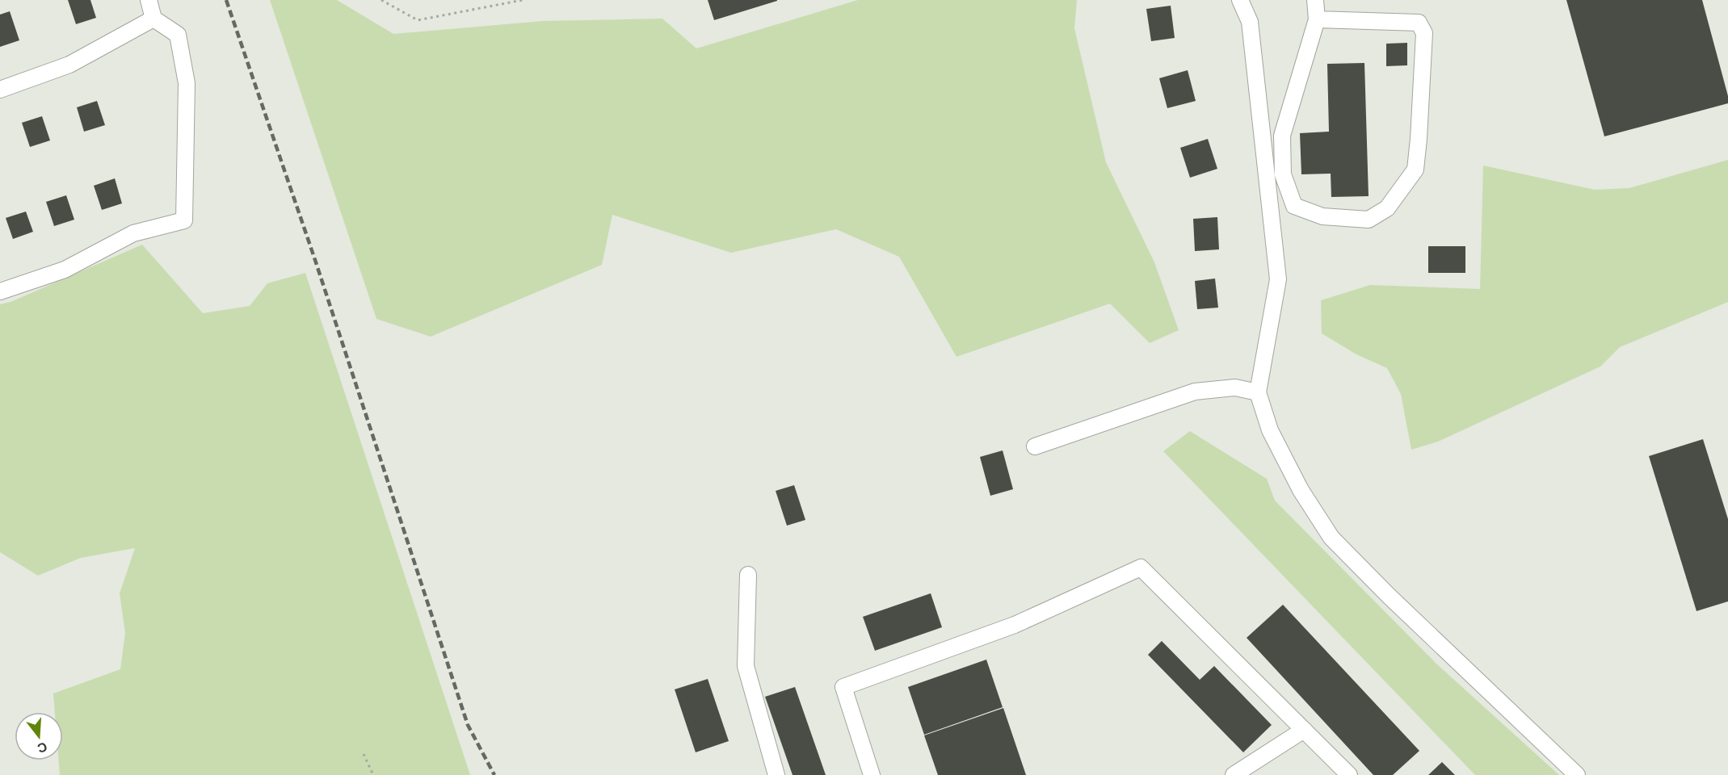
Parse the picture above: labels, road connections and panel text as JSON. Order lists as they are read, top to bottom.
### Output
{
  "north": "bottom"
}
